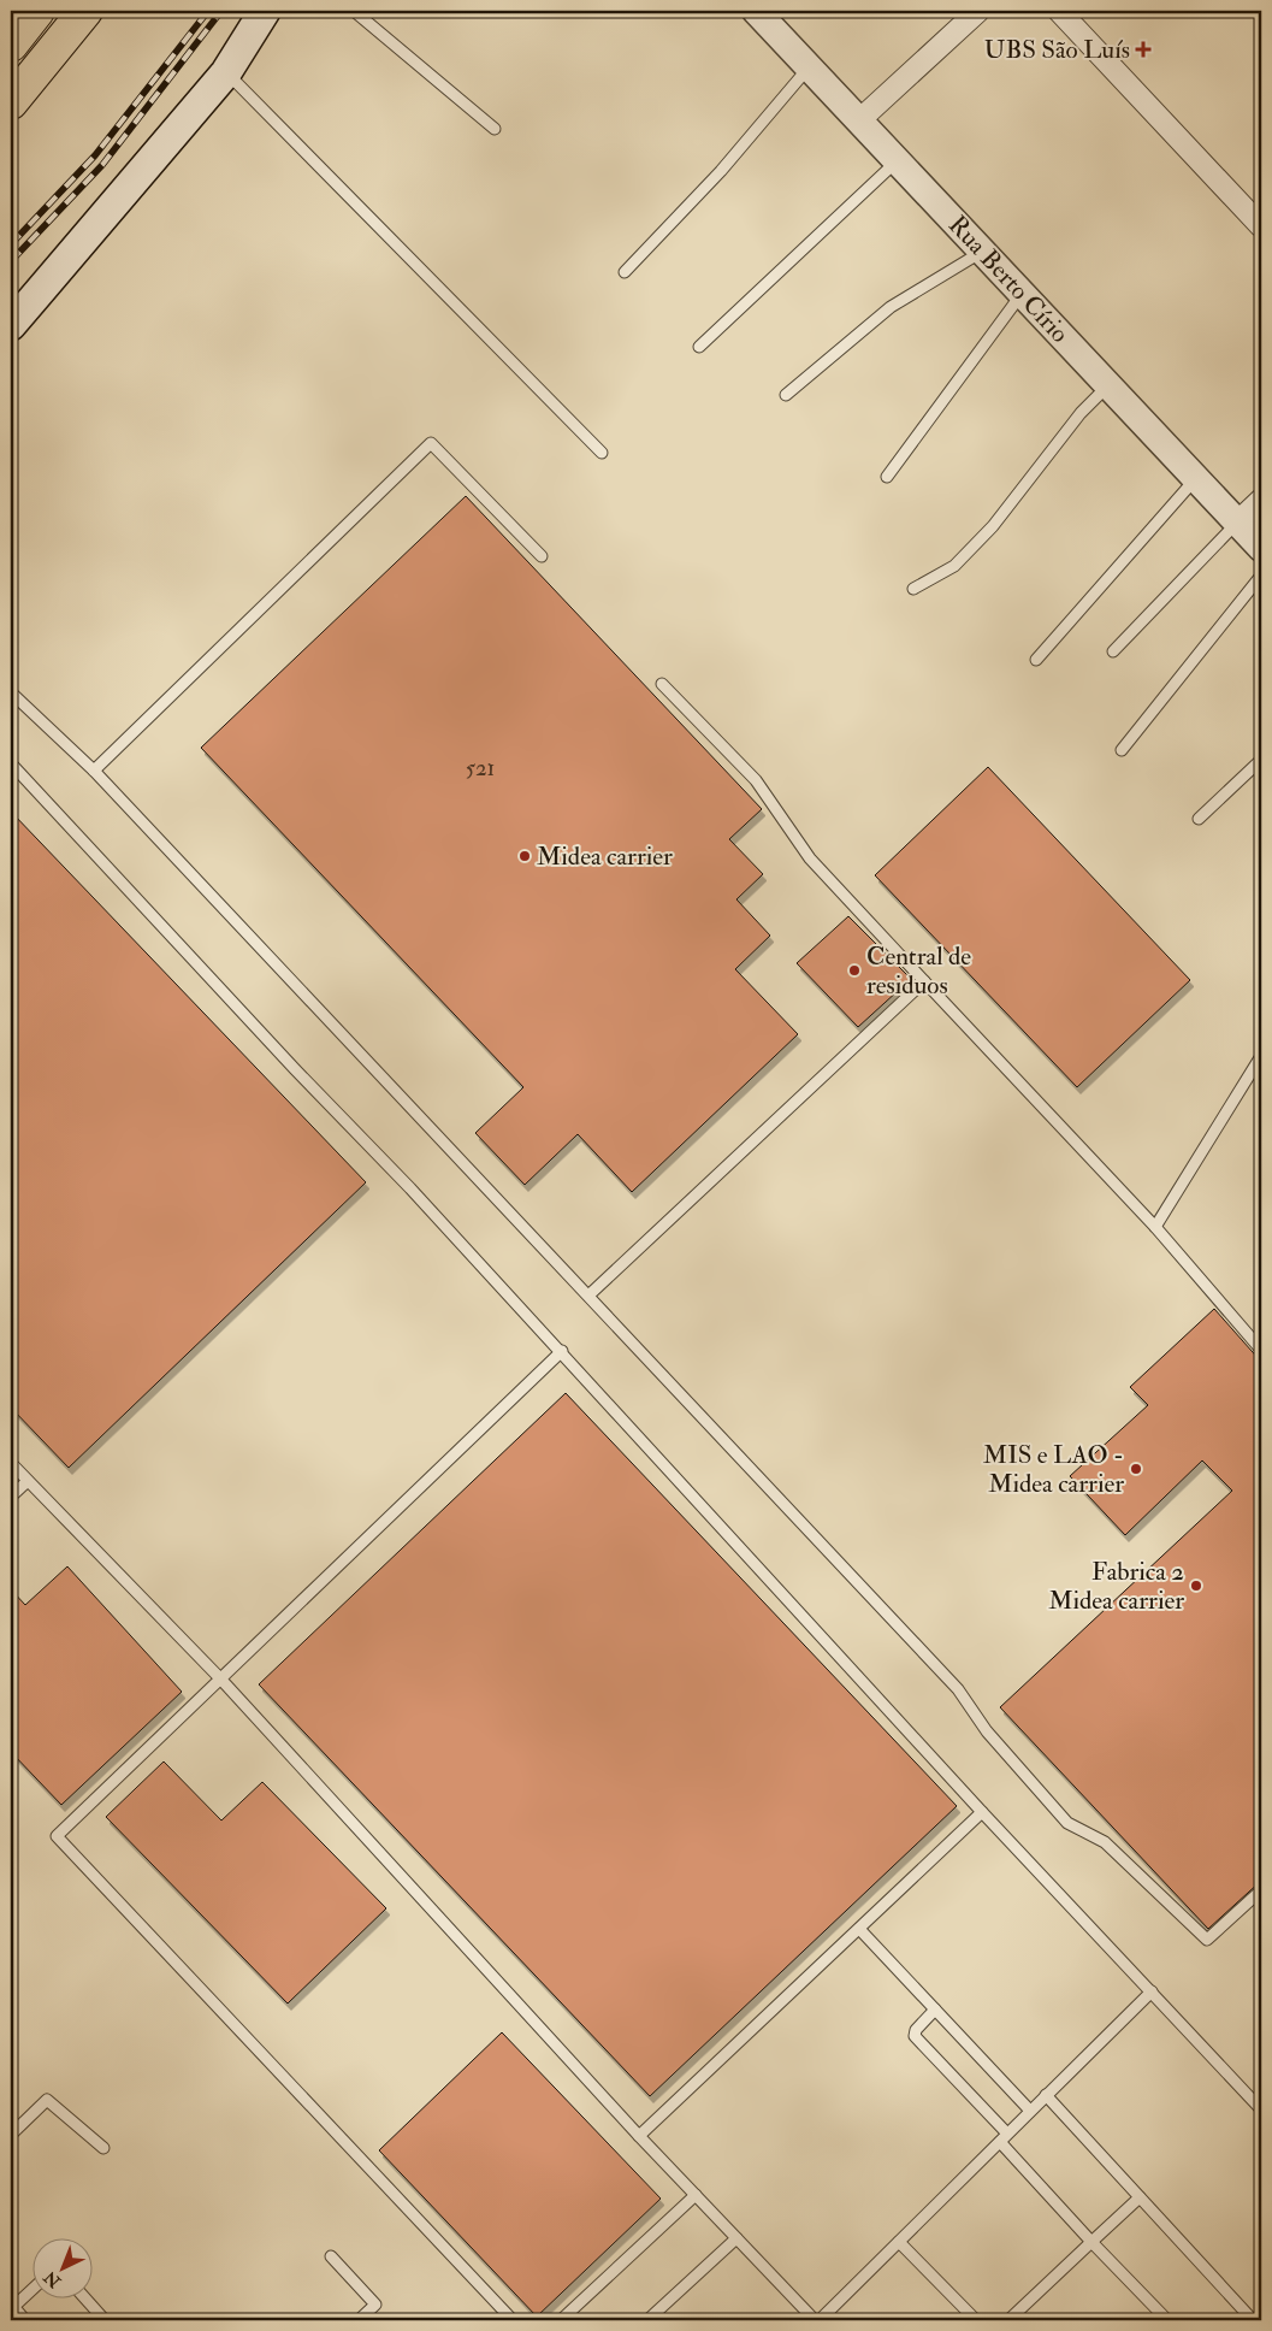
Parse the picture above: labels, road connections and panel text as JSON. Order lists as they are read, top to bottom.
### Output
{
  "streets": {
    "street": ["Rua Berto Círio"]
  },
  "places": {
    "health": ["UBS São Luís"],
    "other": [
      "Midea carrier",
      "Central de residuos",
      "MIS e LAO - Midea carrier",
      "Fabrica 2 Midea carrier"
    ]
  },
  "house_numbers": ["521"],
  "north": "bottom left"
}
